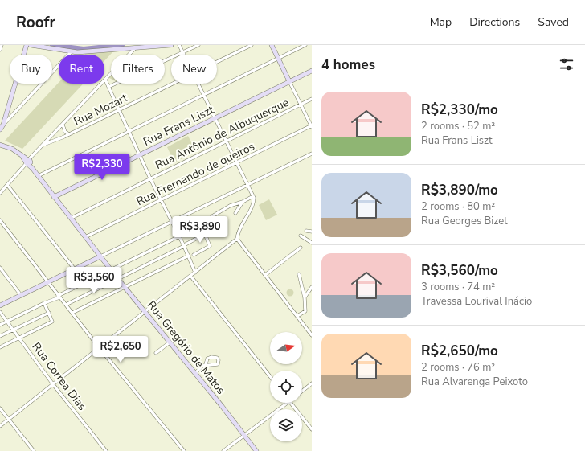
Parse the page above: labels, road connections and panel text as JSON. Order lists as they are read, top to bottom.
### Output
{
  "streets": {
    "street": [
      "Rua Mozart",
      "Rua Frans Liszt",
      "Rua Antônio de Albuquerque",
      "Rua Frernando de queiros",
      "Rua Gregório de Matos",
      "Rua Correa Dias"
    ]
  },
  "crossings": [
    ["Rua Frans Liszt", "Rua Gregório de Matos"],
    ["Rua Antônio de Albuquerque", "Rua Gregório de Matos"],
    ["Rua Frernando de queiros", "Rua Gregório de Matos"]
  ],
  "north": "right",
  "page": {
    "header": "Roofr",
    "nav": ["Map", "Directions", "Saved"],
    "heading": "4 homes",
    "chip": [
      "Buy",
      "Rent",
      "Filters",
      "New"
    ],
    "list": [
      {
        "name": "R$2,330/mo",
        "note": "2 rooms · 52 m² · Rua Frans Liszt"
      },
      {
        "name": "R$3,890/mo",
        "note": "2 rooms · 80 m² · Rua Georges Bizet"
      },
      {
        "name": "R$3,560/mo",
        "note": "3 rooms · 74 m² · Travessa Lourival Inácio"
      },
      {
        "name": "R$2,650/mo",
        "note": "2 rooms · 76 m² · Rua Alvarenga Peixoto"
      }
    ],
    "price": [
      "R$2,330",
      "R$3,890",
      "R$3,560",
      "R$2,650"
    ]
  }
}
